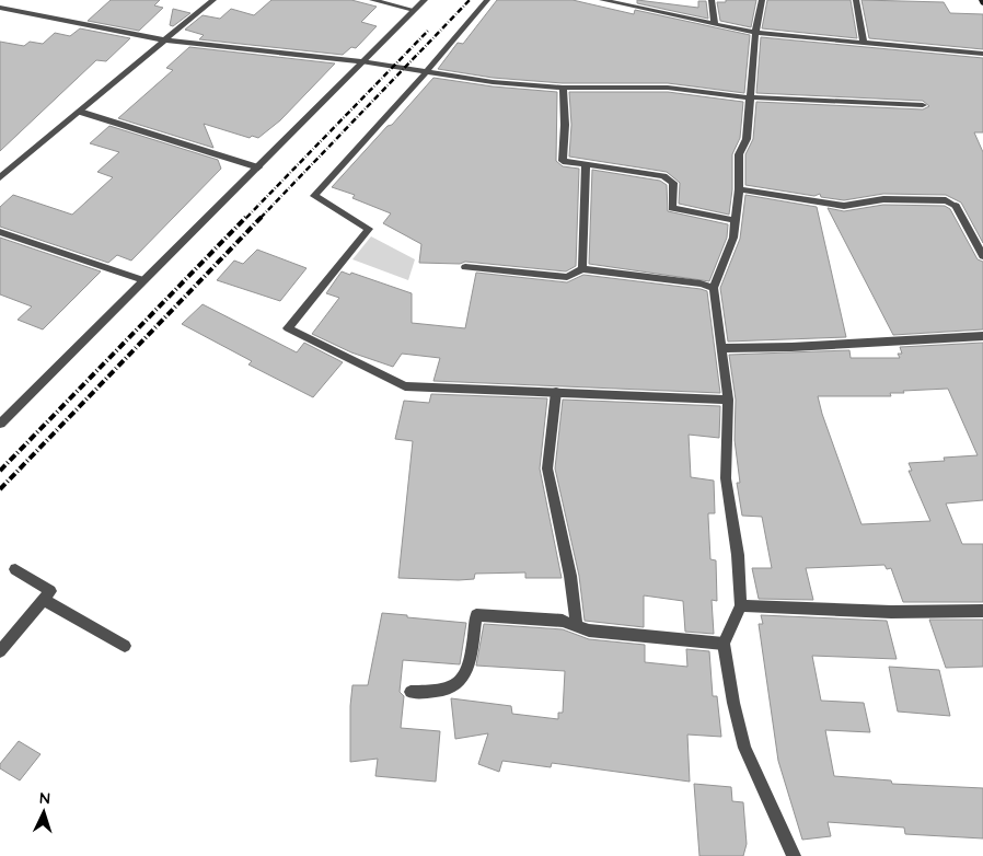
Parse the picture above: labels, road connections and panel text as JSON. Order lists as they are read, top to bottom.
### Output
{
  "north": "top"
}
